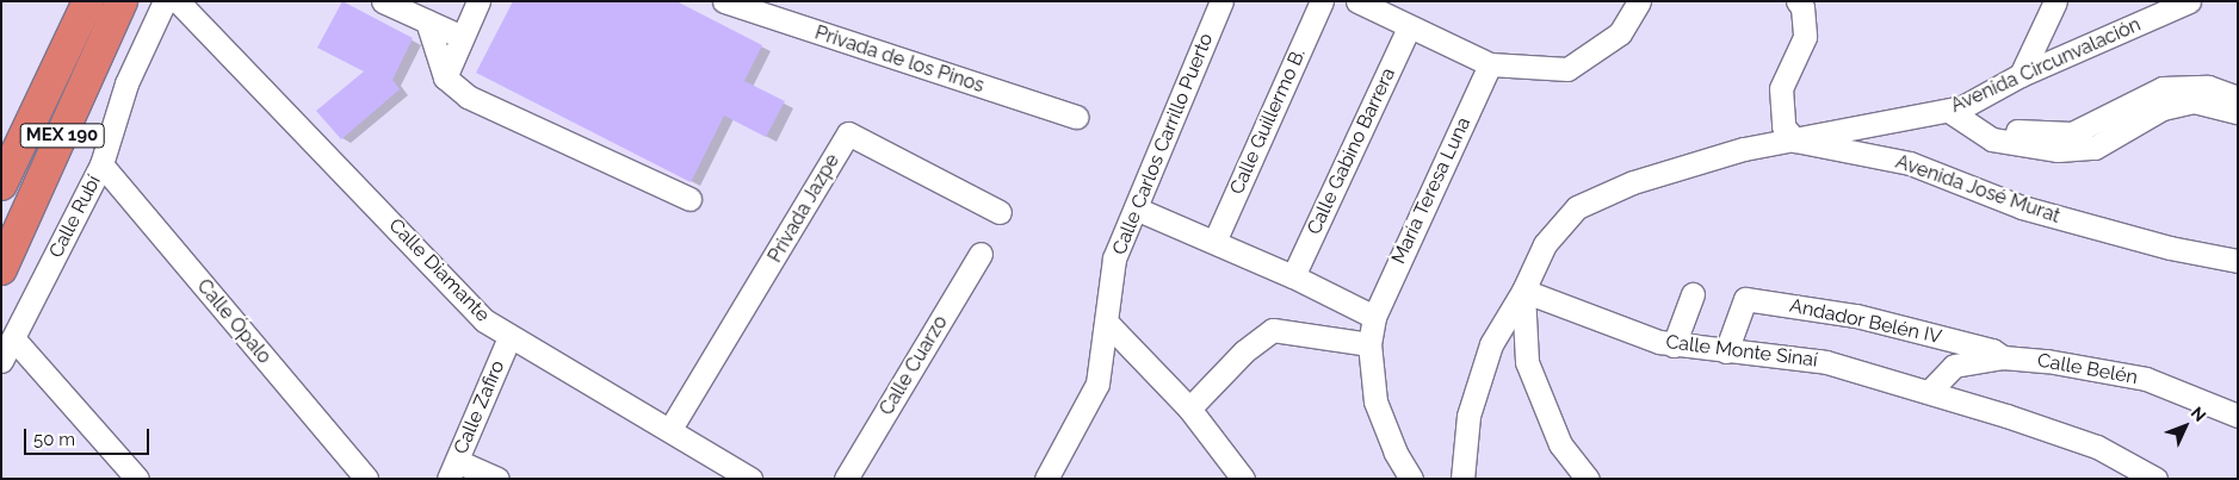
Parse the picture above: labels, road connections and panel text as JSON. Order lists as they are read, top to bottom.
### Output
{
  "streets": {
    "highway": ["MEX 190"],
    "street": [
      "Privada de los Pinos",
      "Avenida Circunvalación",
      "Calle Guillermo B.",
      "Calle Carlos Carrillo Puerto",
      "Calle Gabino Barrera",
      "Avenida José Murat",
      "María Teresa Luna",
      "Privada Jazpe",
      "Calle Rubí",
      "Calle Diamante",
      "Calle Ópalo",
      "Andador Belén IV",
      "Calle Monte Sinaí",
      "Calle Cuarzo",
      "Calle Belén",
      "Calle Zafiro"
    ]
  },
  "crossings": [
    ["Avenida Circunvalación", "Avenida José Murat"],
    ["Avenida Circunvalación", "Calle Monte Sinaí"],
    ["Privada Jazpe", "Calle Diamante"],
    ["Calle Rubí", "Calle Ópalo"],
    ["Calle Diamante", "Calle Zafiro"],
    ["Andador Belén IV", "Calle Monte Sinaí"],
    ["Andador Belén IV", "Calle Belén"]
  ],
  "scale_bar": "50 m",
  "north": "top right"
}
